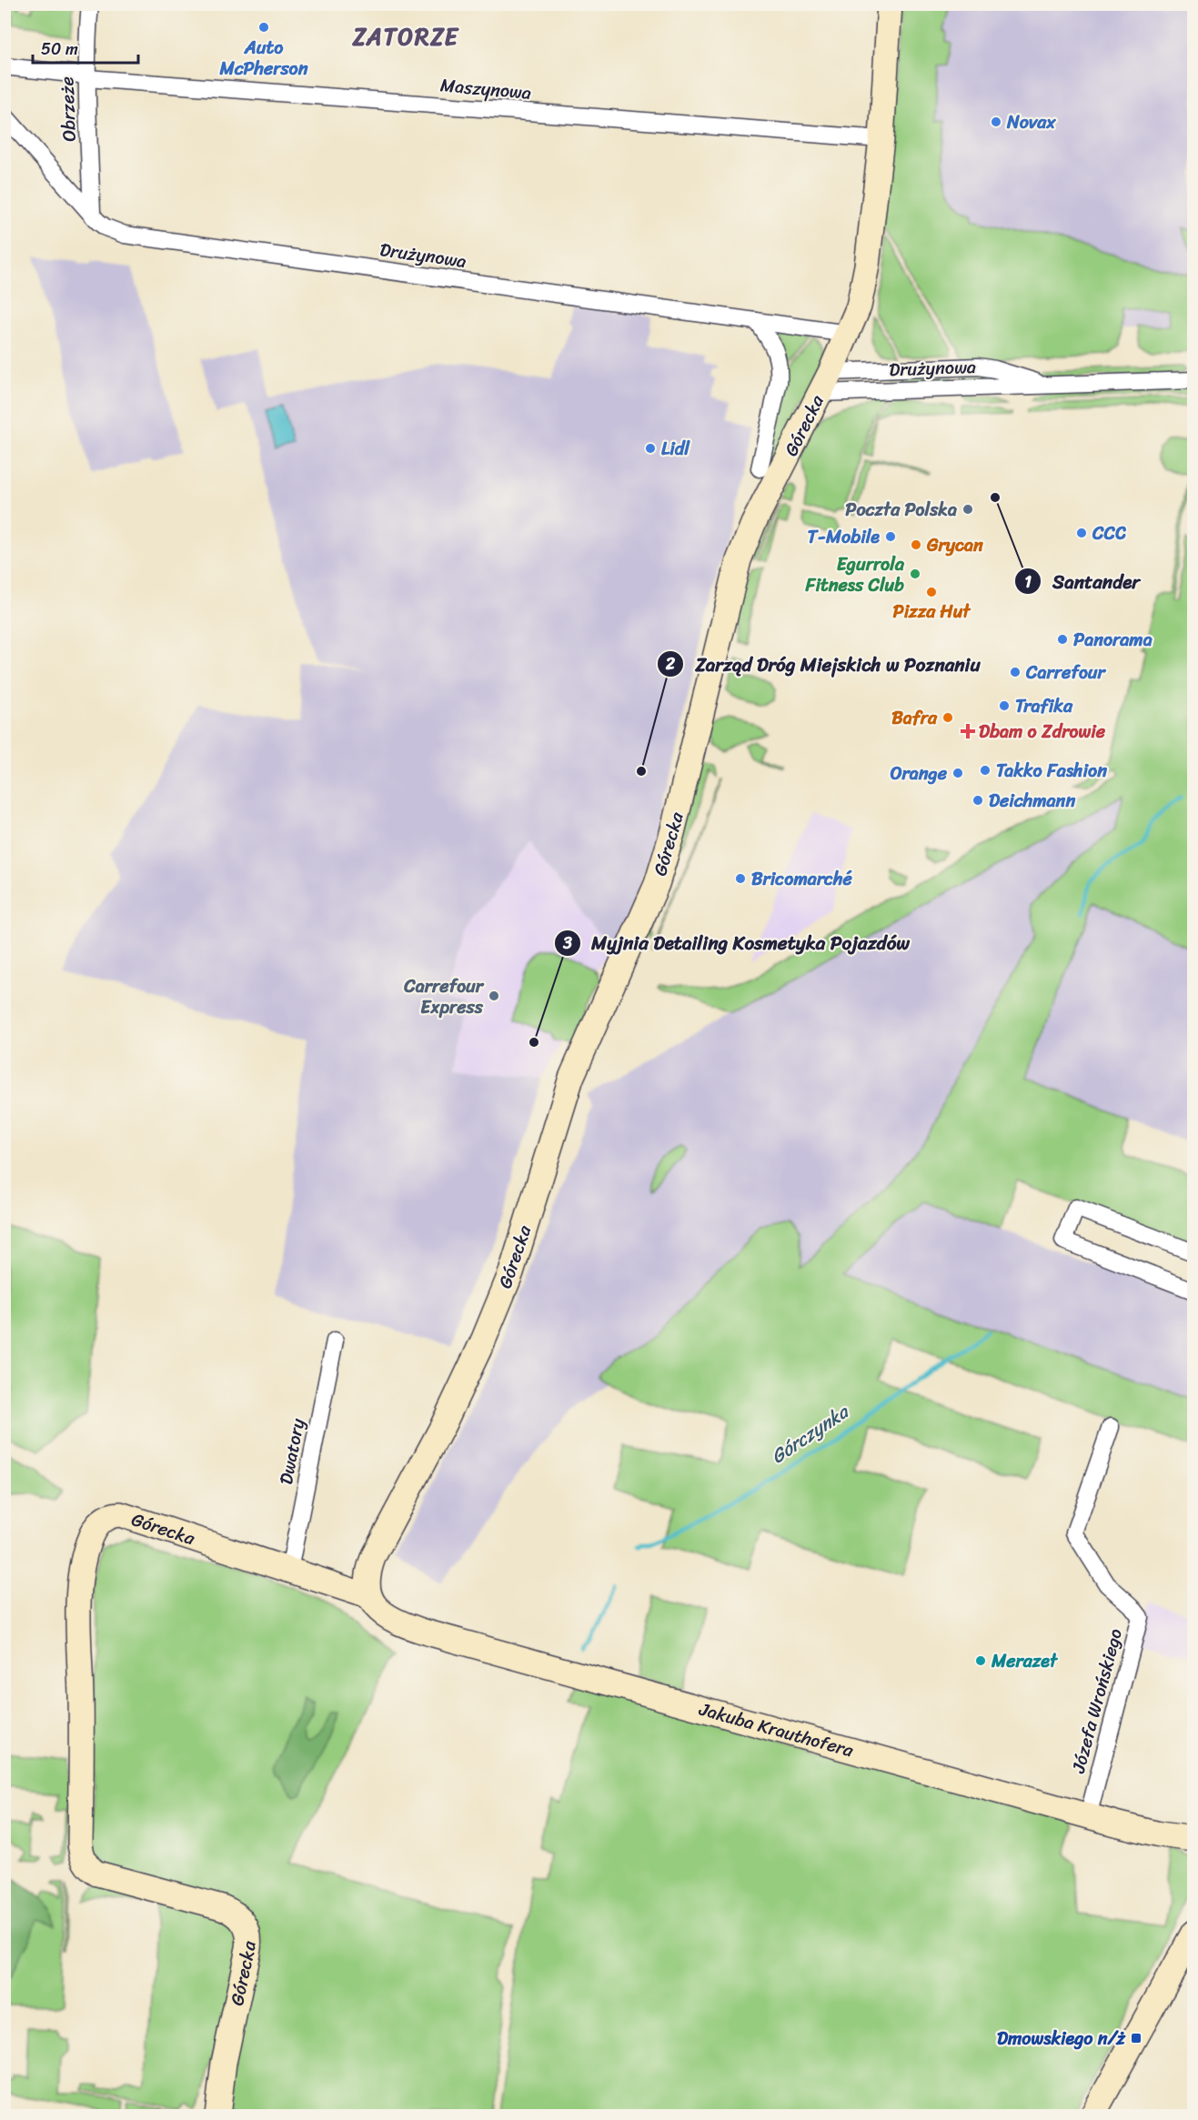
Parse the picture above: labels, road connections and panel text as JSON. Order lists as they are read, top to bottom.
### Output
{
  "streets": {
    "street": [
      "Maszynowa",
      "Obrzeże",
      "Drużynowa",
      "Górecka",
      "Dwatory",
      "Józefa Wrońskiego",
      "Jakuba Krauthofera"
    ]
  },
  "crossings": [
    ["Maszynowa", "Obrzeże"],
    ["Maszynowa", "Górecka"],
    ["Obrzeże", "Drużynowa"],
    ["Drużynowa", "Górecka"],
    ["Górecka", "Dwatory"],
    ["Górecka", "Jakuba Krauthofera"],
    ["Józefa Wrońskiego", "Jakuba Krauthofera"]
  ],
  "districts": ["ZATORZE"],
  "water": ["Górczynka"],
  "places": {
    "other": [
      "Auto McPherson",
      "Novax",
      "Lidl",
      "Santander",
      "Poczta Polska",
      "CCC",
      "T-Mobile",
      "Grycan",
      "Egurrola Fitness Club",
      "Pizza Hut",
      "Panorama",
      "Carrefour",
      "Trafika",
      "Bafra",
      "Takko Fashion",
      "Zarząd Dróg Miejskich w Poznaniu",
      "Orange",
      "Deichmann",
      "Bricomarché",
      "Carrefour Express",
      "Myjnia Detailing Kosmetyka Pojazdów",
      "Merazet"
    ],
    "health": ["Dbam o Zdrowie"],
    "transit": ["Dmowskiego n/ż"]
  },
  "scale_bar": "50 m"
}
